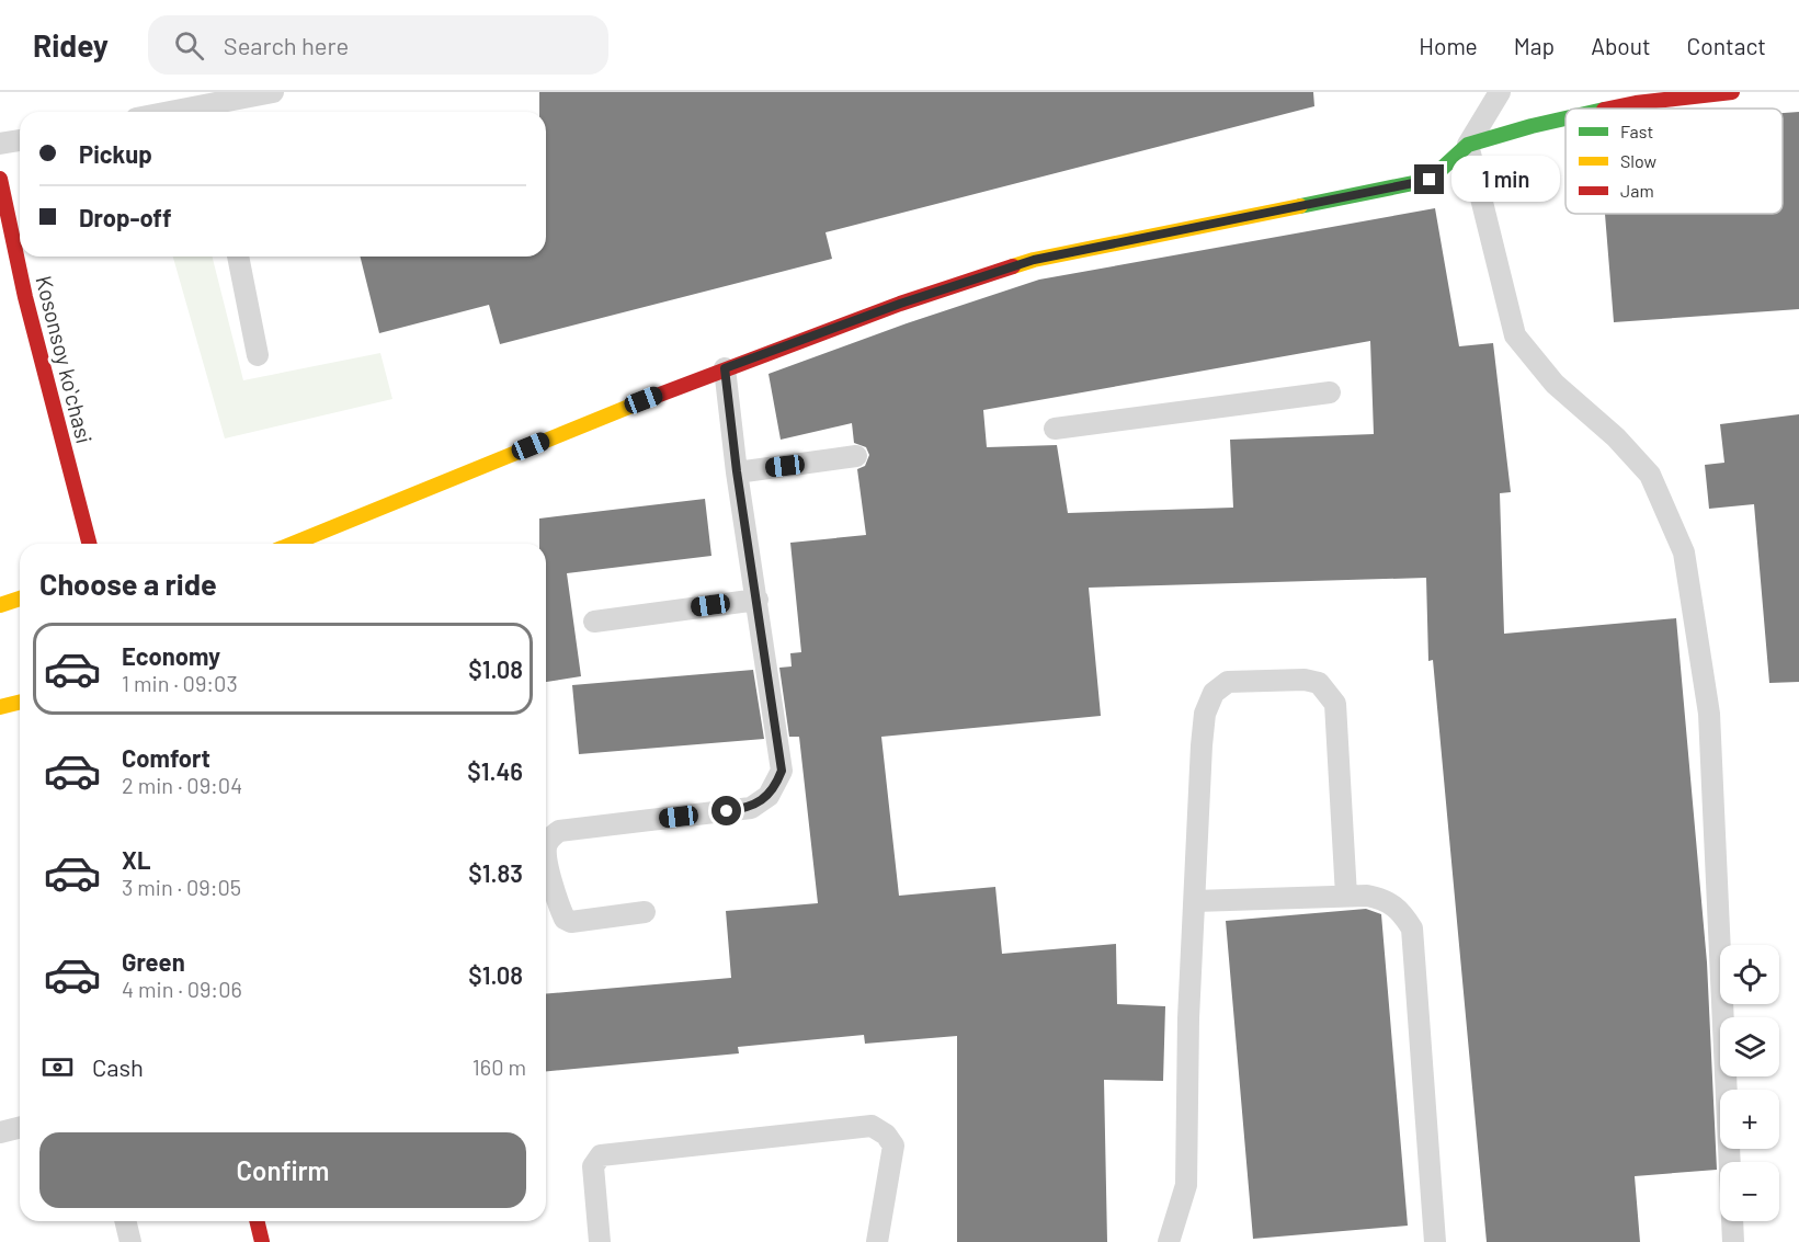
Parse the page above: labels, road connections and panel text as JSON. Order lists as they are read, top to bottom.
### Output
{
  "streets": {
    "street": ["Kosonsoy koʻchasi"]
  },
  "legend": ["Fast", "Slow", "Jam"],
  "page": {
    "header": "Ridey",
    "search": "Search here",
    "nav": [
      "Home",
      "Map",
      "About",
      "Contact"
    ],
    "banner": ["Pickup", "Drop-off"],
    "bubble": "1 min",
    "heading": "Choose a ride",
    "list": [
      {
        "name": "Economy",
        "note": "1 min · 09:03",
        "value": "$1.08"
      },
      {
        "name": "Comfort",
        "note": "2 min · 09:04",
        "value": "$1.46"
      },
      {
        "name": "XL",
        "note": "3 min · 09:05",
        "value": "$1.83"
      },
      {
        "name": "Green",
        "note": "4 min · 09:06",
        "value": "$1.08"
      }
    ],
    "map_buttons": ["+", "−"],
    "pay": ["Cash", "160 m"],
    "buttons": "Confirm"
  }
}
